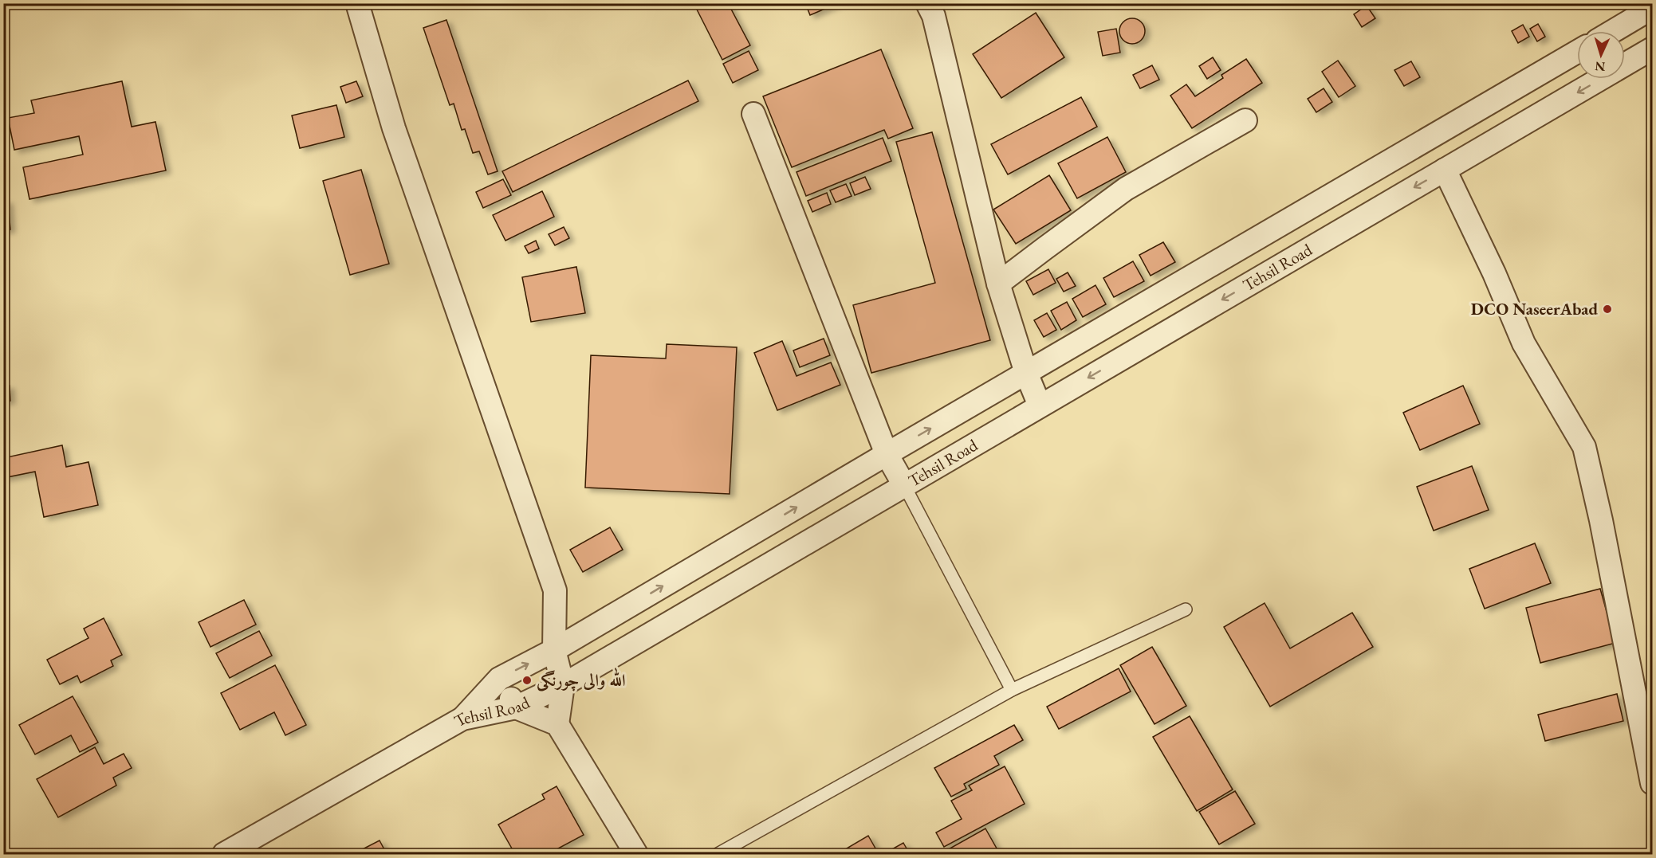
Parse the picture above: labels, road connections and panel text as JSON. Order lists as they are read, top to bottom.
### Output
{
  "streets": {
    "street": ["Tehsil Road"]
  },
  "places": ["DCO NaseerAbad", "اللہ والی چورنگی"],
  "north": "bottom"
}
